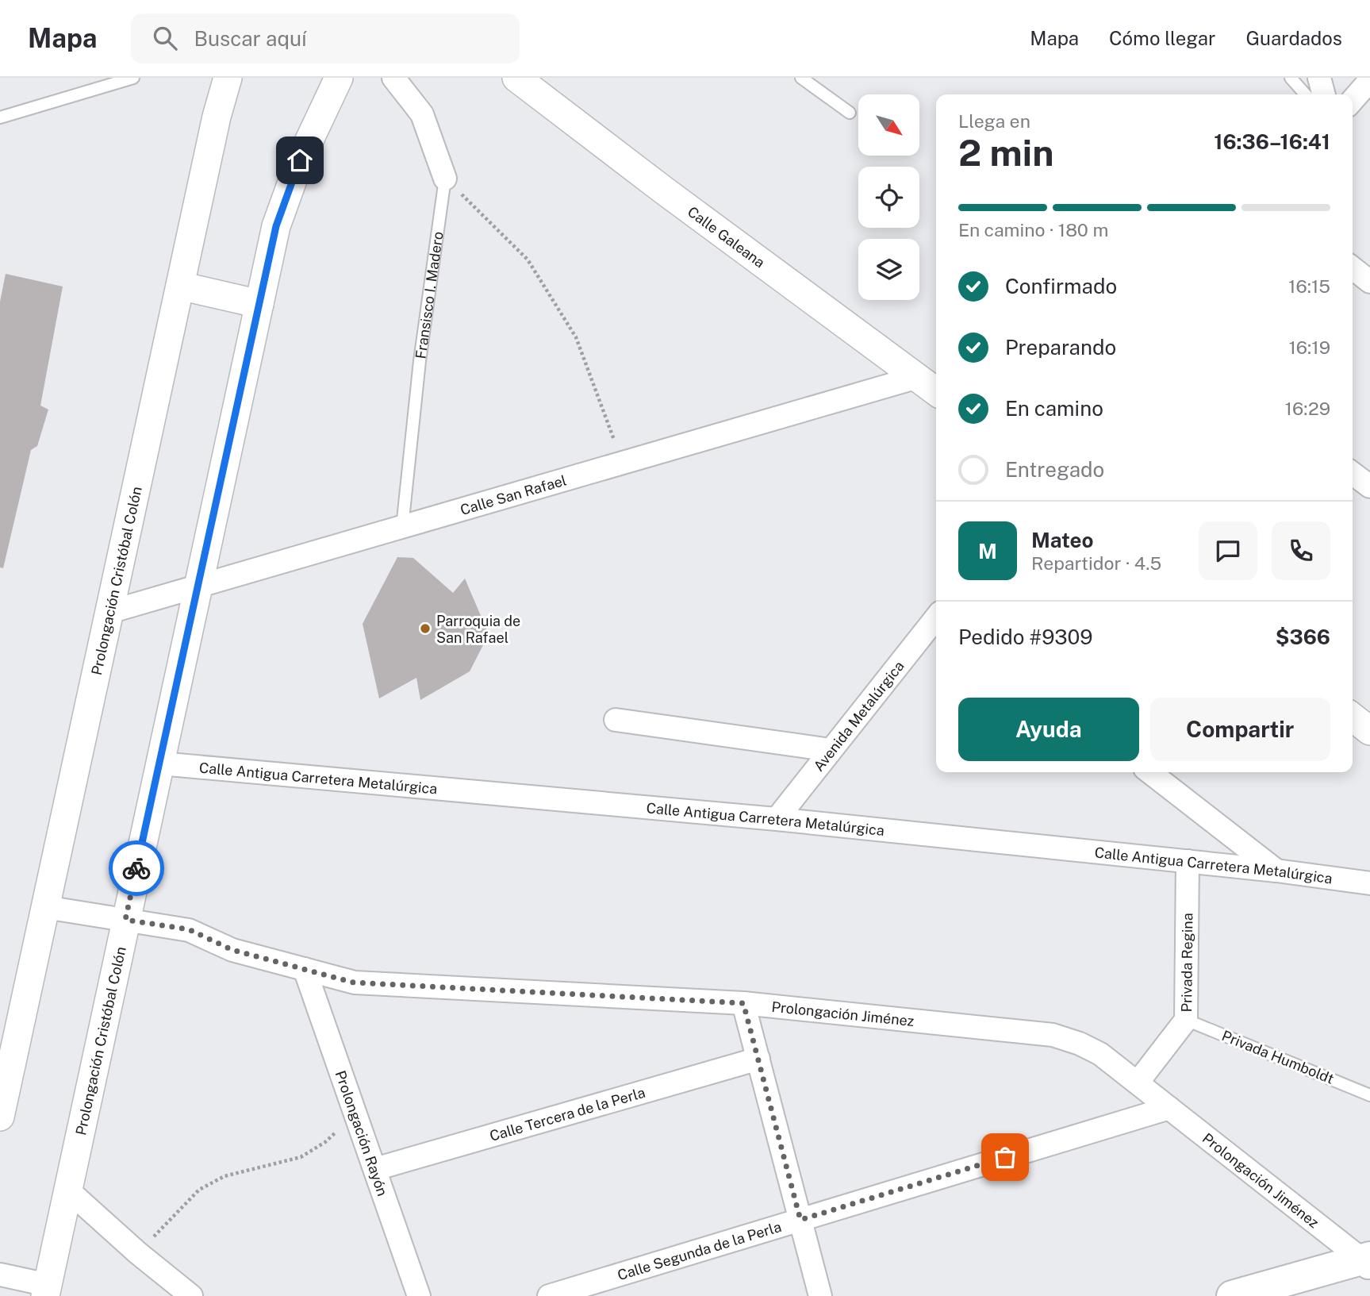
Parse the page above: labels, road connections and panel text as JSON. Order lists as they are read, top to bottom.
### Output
{
  "streets": {
    "street": [
      "Calle Galeana",
      "Fransisco I. Madero",
      "Calle San Rafael",
      "Prolongación Cristóbal Colón",
      "Avenida Metalúrgica",
      "Calle Antigua Carretera Metalúrgica",
      "Privada Regina",
      "Prolongación Jiménez",
      "Calle Tercera de la Perla",
      "Prolongación Rayón",
      "Calle Segunda de la Perla"
    ],
    "lane": ["Privada Humboldt"]
  },
  "crossings": [
    ["Calle Galeana", "Calle San Rafael"],
    ["Fransisco I. Madero", "Calle San Rafael"],
    ["Calle San Rafael", "Prolongación Cristóbal Colón"],
    ["Prolongación Cristóbal Colón", "Calle Antigua Carretera Metalúrgica"],
    ["Prolongación Cristóbal Colón", "Prolongación Jiménez"],
    ["Avenida Metalúrgica", "Calle Antigua Carretera Metalúrgica"],
    ["Calle Antigua Carretera Metalúrgica", "Privada Regina"],
    ["Privada Regina", "Prolongación Jiménez"],
    ["Privada Regina", "Privada Humboldt"],
    ["Prolongación Jiménez", "Prolongación Rayón"],
    ["Prolongación Jiménez", "Calle Segunda de la Perla"],
    ["Calle Tercera de la Perla", "Prolongación Rayón"]
  ],
  "places": ["Parroquia de San Rafael"],
  "north": "bottom right",
  "page": {
    "header": "Mapa",
    "search": "Buscar aquí",
    "nav": ["Mapa", "Cómo llegar", "Guardados"],
    "heading": ["2 min", "Llega en", "16:36–16:41"],
    "panel": [
      "Mateo",
      "Repartidor · 4.5",
      "Pedido #9309",
      "$366"
    ],
    "bar": "En camino · 180 m",
    "list": [
      ["Confirmado", "16:15"],
      ["Preparando", "16:19"],
      ["En camino", "16:29"],
      "Entregado"
    ],
    "round": "M",
    "buttons": ["Ayuda", "Compartir"]
  }
}
